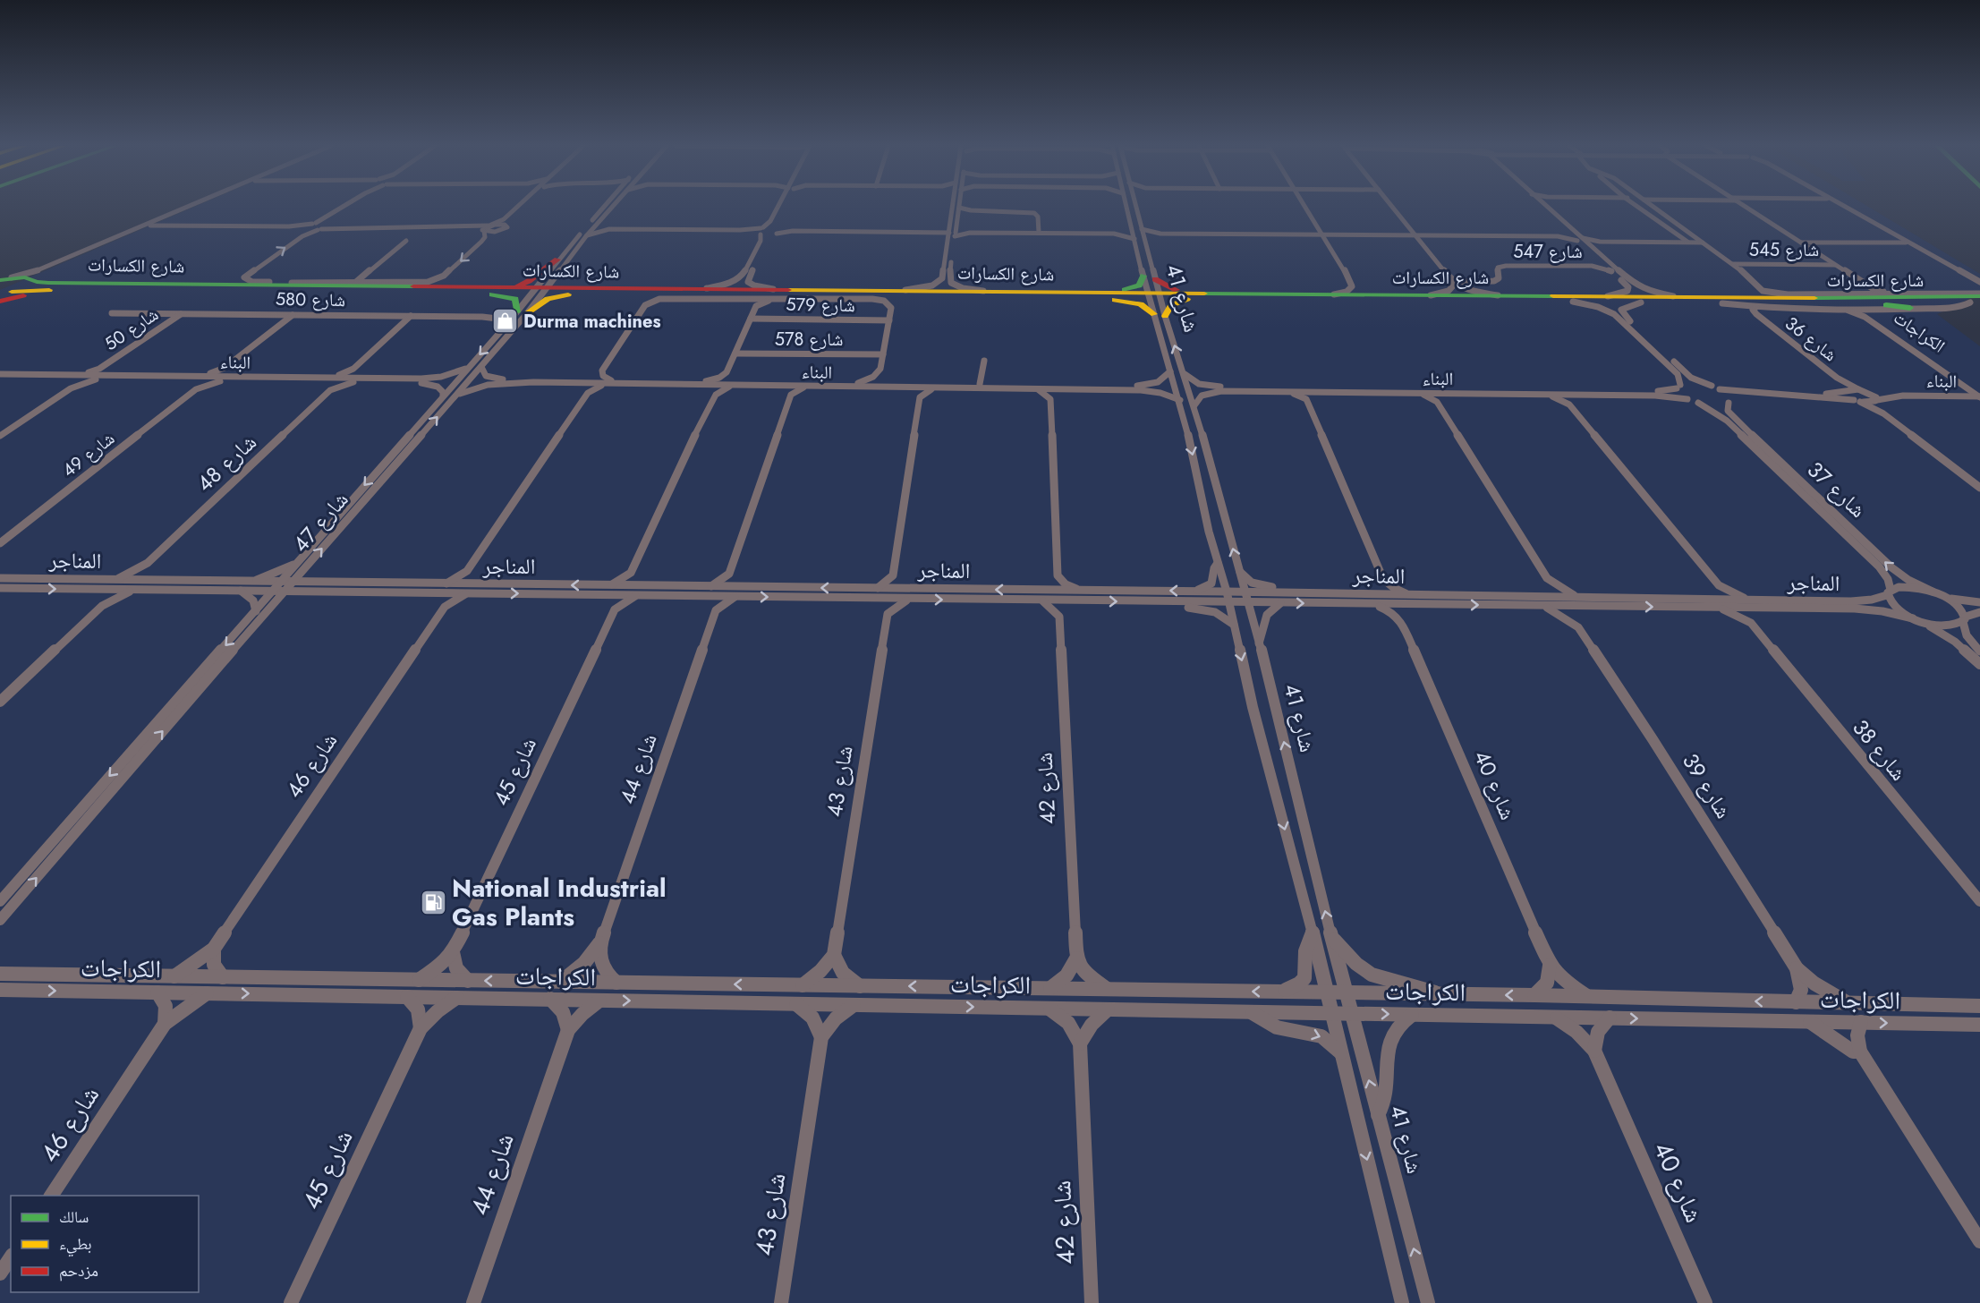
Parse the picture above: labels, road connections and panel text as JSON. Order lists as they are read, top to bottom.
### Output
{
  "streets": {
    "main road": ["شارع الكسارات"],
    "street": [
      "شارع 545",
      "شارع 547",
      "شارع 41",
      "شارع 580",
      "شارع 579",
      "شارع 50",
      "الكراجات",
      "شارع 578",
      "شارع 36",
      "البناء",
      "شارع 49",
      "شارع 48",
      "شارع 37",
      "شارع 47",
      "المناجر",
      "شارع 38",
      "شارع 46",
      "شارع 44",
      "شارع 45",
      "شارع 43",
      "شارع 40",
      "شارع 39",
      "شارع 42"
    ]
  },
  "crossings": [
    ["شارع 545", "شارع الكسارات"],
    ["شارع الكسارات", "شارع 41"],
    ["شارع الكسارات", "شارع 579"],
    ["شارع الكسارات", "الكراجات"],
    ["شارع الكسارات", "شارع 36"],
    ["شارع الكسارات", "البناء"],
    ["شارع الكسارات", "شارع 47"],
    ["شارع 41", "الكراجات"],
    ["شارع 41", "البناء"],
    ["شارع 41", "المناجر"],
    ["شارع 580", "شارع 50"],
    ["شارع 580", "شارع 47"],
    ["شارع 50", "البناء"],
    ["الكراجات", "البناء"],
    ["الكراجات", "شارع 46"],
    ["الكراجات", "شارع 44"],
    ["الكراجات", "شارع 45"],
    ["الكراجات", "شارع 40"],
    ["الكراجات", "شارع 39"],
    ["الكراجات", "شارع 42"],
    ["شارع 36", "البناء"],
    ["البناء", "شارع 49"],
    ["البناء", "شارع 48"],
    ["البناء", "شارع 47"],
    ["شارع 48", "المناجر"],
    ["شارع 37", "المناجر"],
    ["شارع 47", "المناجر"],
    ["المناجر", "شارع 38"],
    ["المناجر", "شارع 46"],
    ["المناجر", "شارع 45"],
    ["المناجر", "شارع 39"]
  ],
  "places": {
    "shop": ["Durma machines"],
    "fuel station": ["National Industrial Gas Plants"]
  },
  "legend": ["سالك", "بطيء", "مزدحم"]
}
